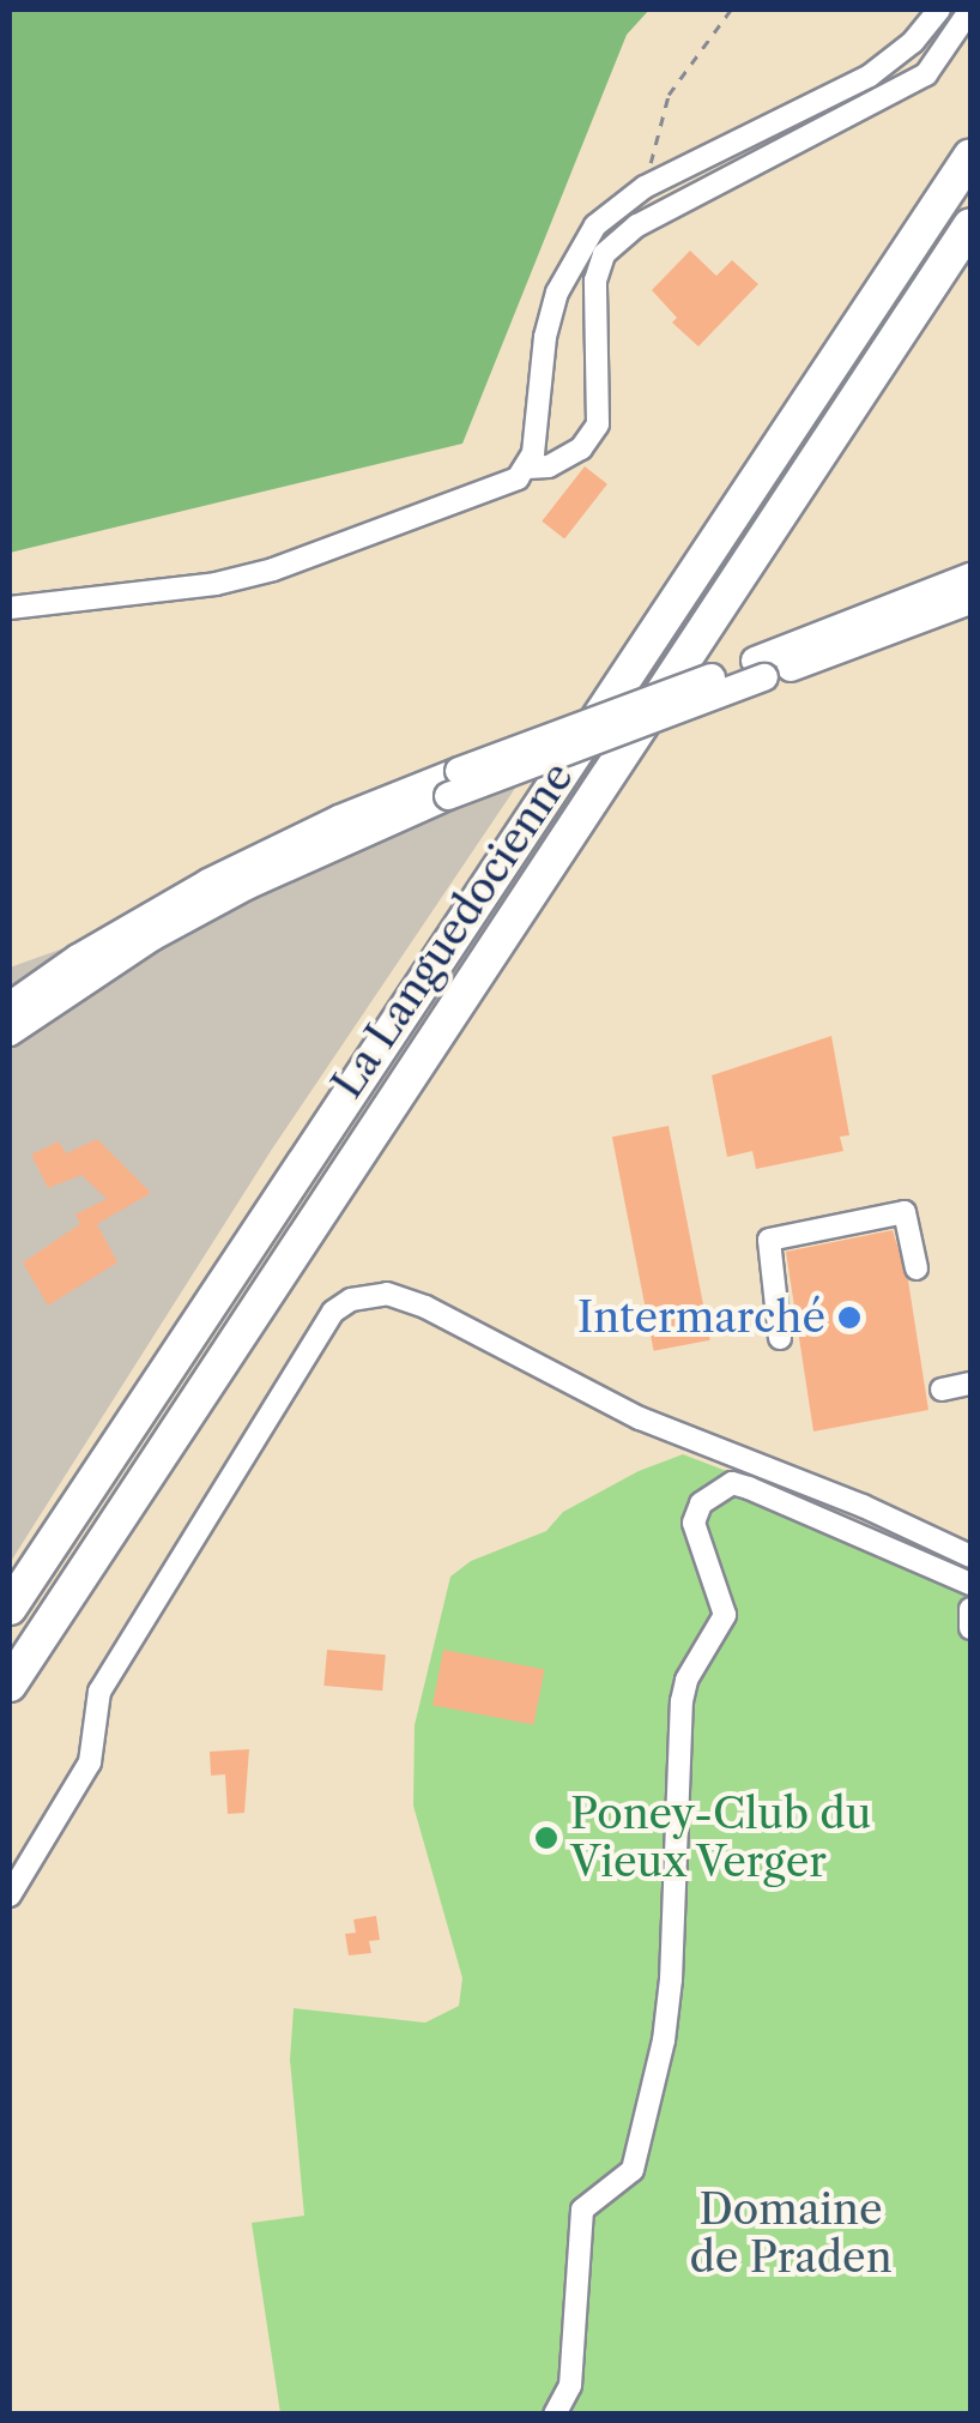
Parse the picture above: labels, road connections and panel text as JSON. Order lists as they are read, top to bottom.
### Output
{
  "streets": {
    "highway": ["La Languedocienne"]
  },
  "parks": ["Domaine de Praden"],
  "places": ["Intermarché", "Poney-Club du Vieux Verger"]
}
